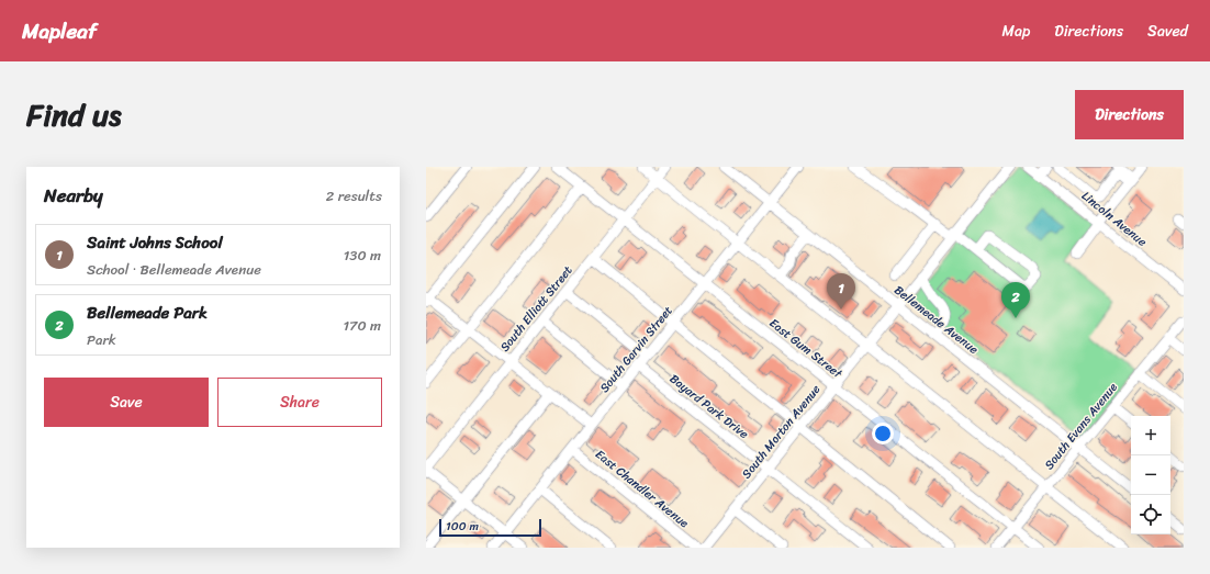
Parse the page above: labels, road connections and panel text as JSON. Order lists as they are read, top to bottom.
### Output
{
  "streets": {
    "street": [
      "Lincoln Avenue",
      "South Elliott Street",
      "Bellemeade Avenue",
      "East Gum Street",
      "South Garvin Street",
      "Bayard Park Drive",
      "South Evans Avenue",
      "South Morton Avenue",
      "East Chandler Avenue"
    ]
  },
  "crossings": [
    ["South Elliott Street", "East Gum Street"],
    ["Bellemeade Avenue", "South Garvin Street"],
    ["Bellemeade Avenue", "South Evans Avenue"],
    ["Bellemeade Avenue", "South Morton Avenue"],
    ["East Gum Street", "South Garvin Street"],
    ["East Gum Street", "South Evans Avenue"],
    ["East Gum Street", "South Morton Avenue"],
    ["South Garvin Street", "Bayard Park Drive"],
    ["South Garvin Street", "East Chandler Avenue"],
    ["Bayard Park Drive", "South Morton Avenue"]
  ],
  "scale_bar": "100 m",
  "page": {
    "header": "Mapleaf",
    "nav": ["Map", "Directions", "Saved"],
    "title": "Find us",
    "buttons": [
      "Directions",
      ["Save", "Share"]
    ],
    "heading": ["Nearby", "2 results"],
    "list": [
      {
        "mark": "1",
        "name": "Saint Johns School",
        "note": "School · Bellemeade Avenue",
        "value": "130 m"
      },
      {
        "mark": "2",
        "name": "Bellemeade Park",
        "note": "Park",
        "value": "170 m"
      }
    ],
    "pins": ["1", "2"],
    "map_buttons": ["+", "−"],
    "scale": "100 m"
  }
}
